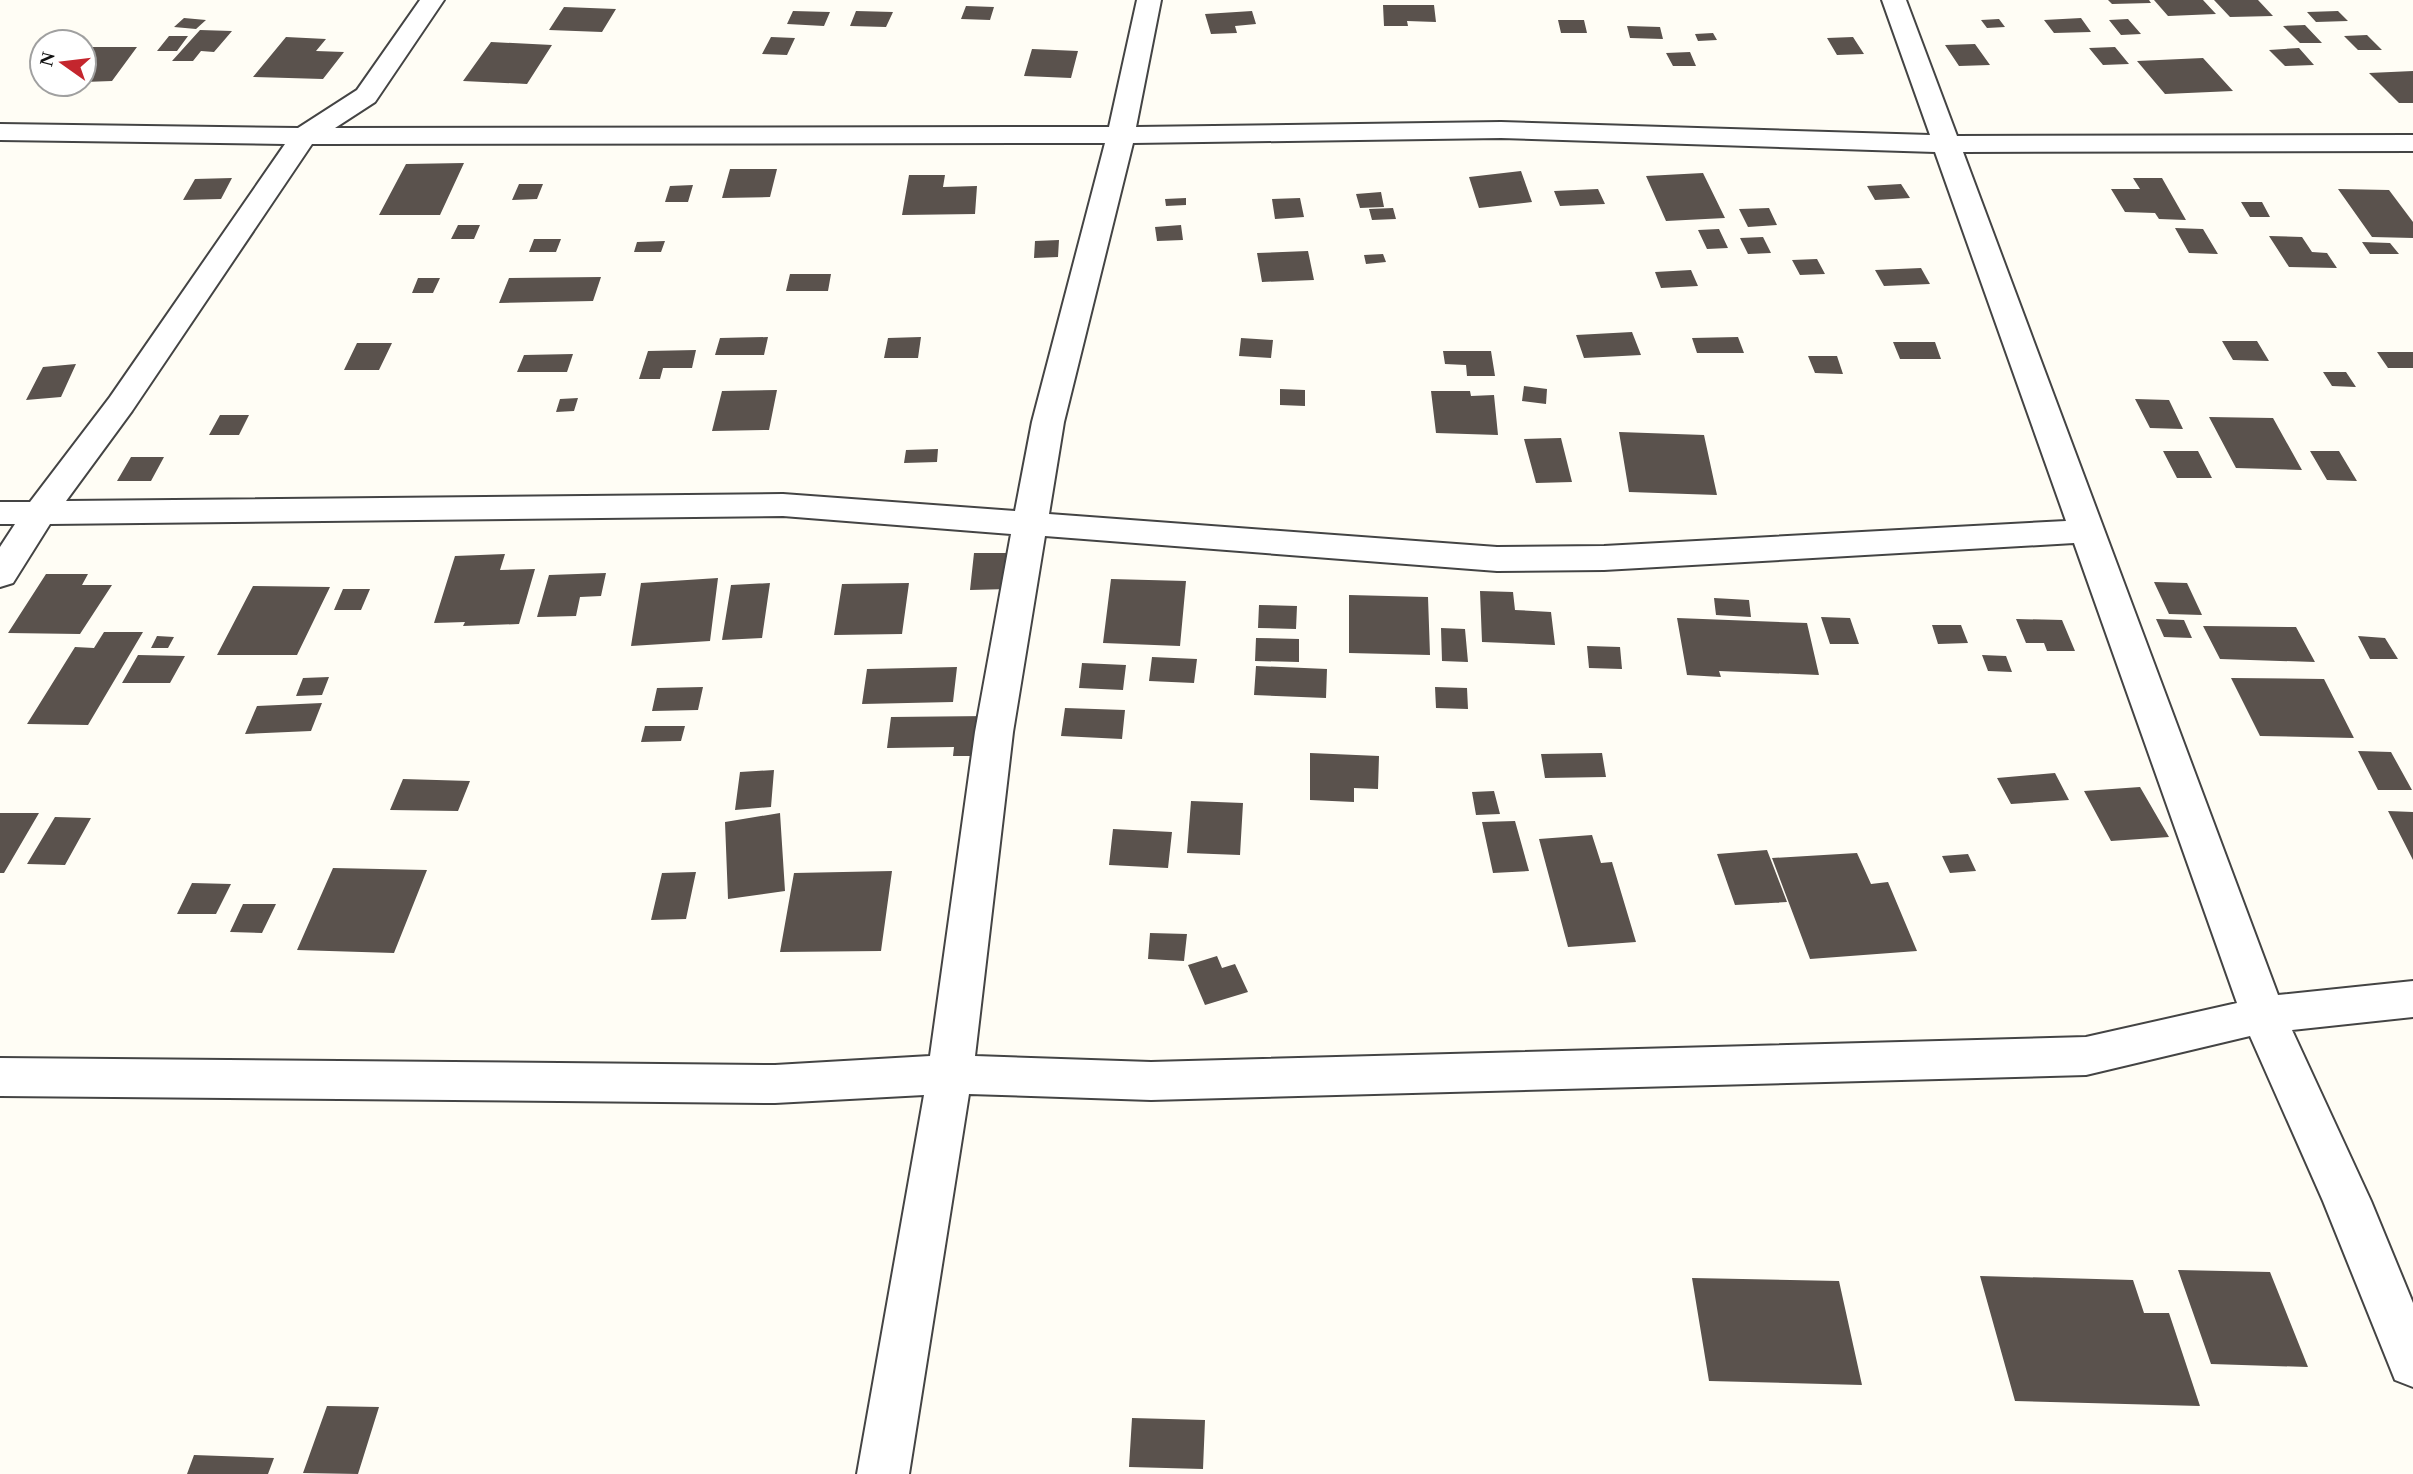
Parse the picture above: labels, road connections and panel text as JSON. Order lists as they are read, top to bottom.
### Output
{
  "north": "left"
}
